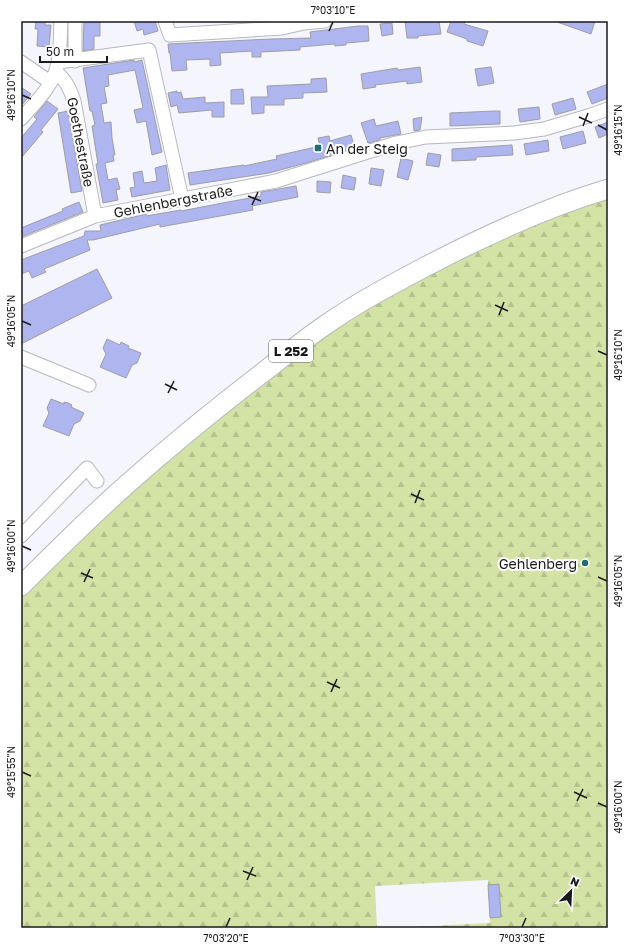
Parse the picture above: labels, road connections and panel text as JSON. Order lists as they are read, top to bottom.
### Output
{
  "streets": {
    "highway": ["L 252"],
    "street": ["Goethestraße", "Gehlenbergstraße"]
  },
  "crossings": [
    ["Goethestraße", "Gehlenbergstraße"]
  ],
  "places": {
    "transit": ["An der Steig"],
    "other": ["Gehlenberg"]
  },
  "scale_bar": "50 m",
  "north": "top right",
  "coordinates": [
    "7°03'10\"E",
    "49°16'10\"N",
    "49°16'15\"N",
    "49°16'05\"N",
    "49°16'00\"N",
    "49°15'55\"N",
    "7°03'20\"E",
    "7°03'30\"E"
  ]
}
